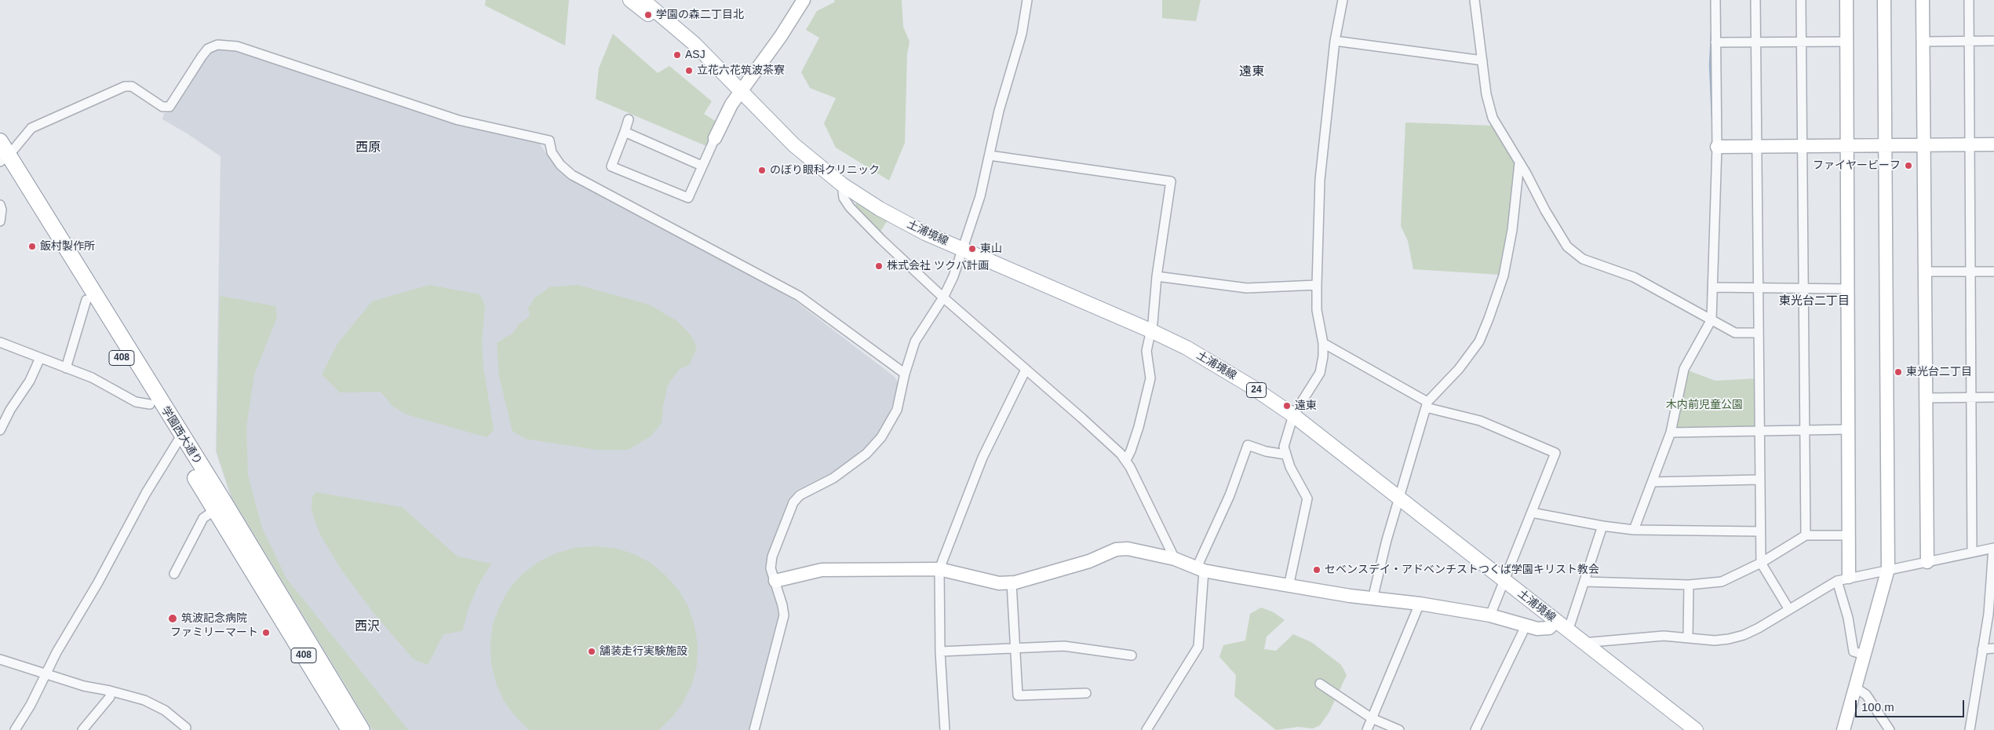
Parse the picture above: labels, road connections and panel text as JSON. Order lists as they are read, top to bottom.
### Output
{
  "streets": {
    "highway": ["408", "学園西大通り"],
    "main road": ["土浦境線", "24"]
  },
  "crossings": [
    ["土浦境線", "24"]
  ],
  "districts": [
    "遠東",
    "西原",
    "東光台二丁目",
    "西沢"
  ],
  "parks": ["木内前児童公園"],
  "places": [
    "学園の森二丁目北",
    "ASJ",
    "立花六花筑波茶寮",
    "ファイヤービーフ",
    "のぼり眼科クリニック",
    "飯村製作所",
    "東山",
    "株式会社 ツクバ計画",
    "東光台二丁目",
    "遠東",
    "セベンスデイ・アドベンチストつくば学園キリスト教会",
    "筑波記念病院",
    "ファミリーマート",
    "舗装走行実験施設"
  ],
  "scale_bar": "100 m"
}
